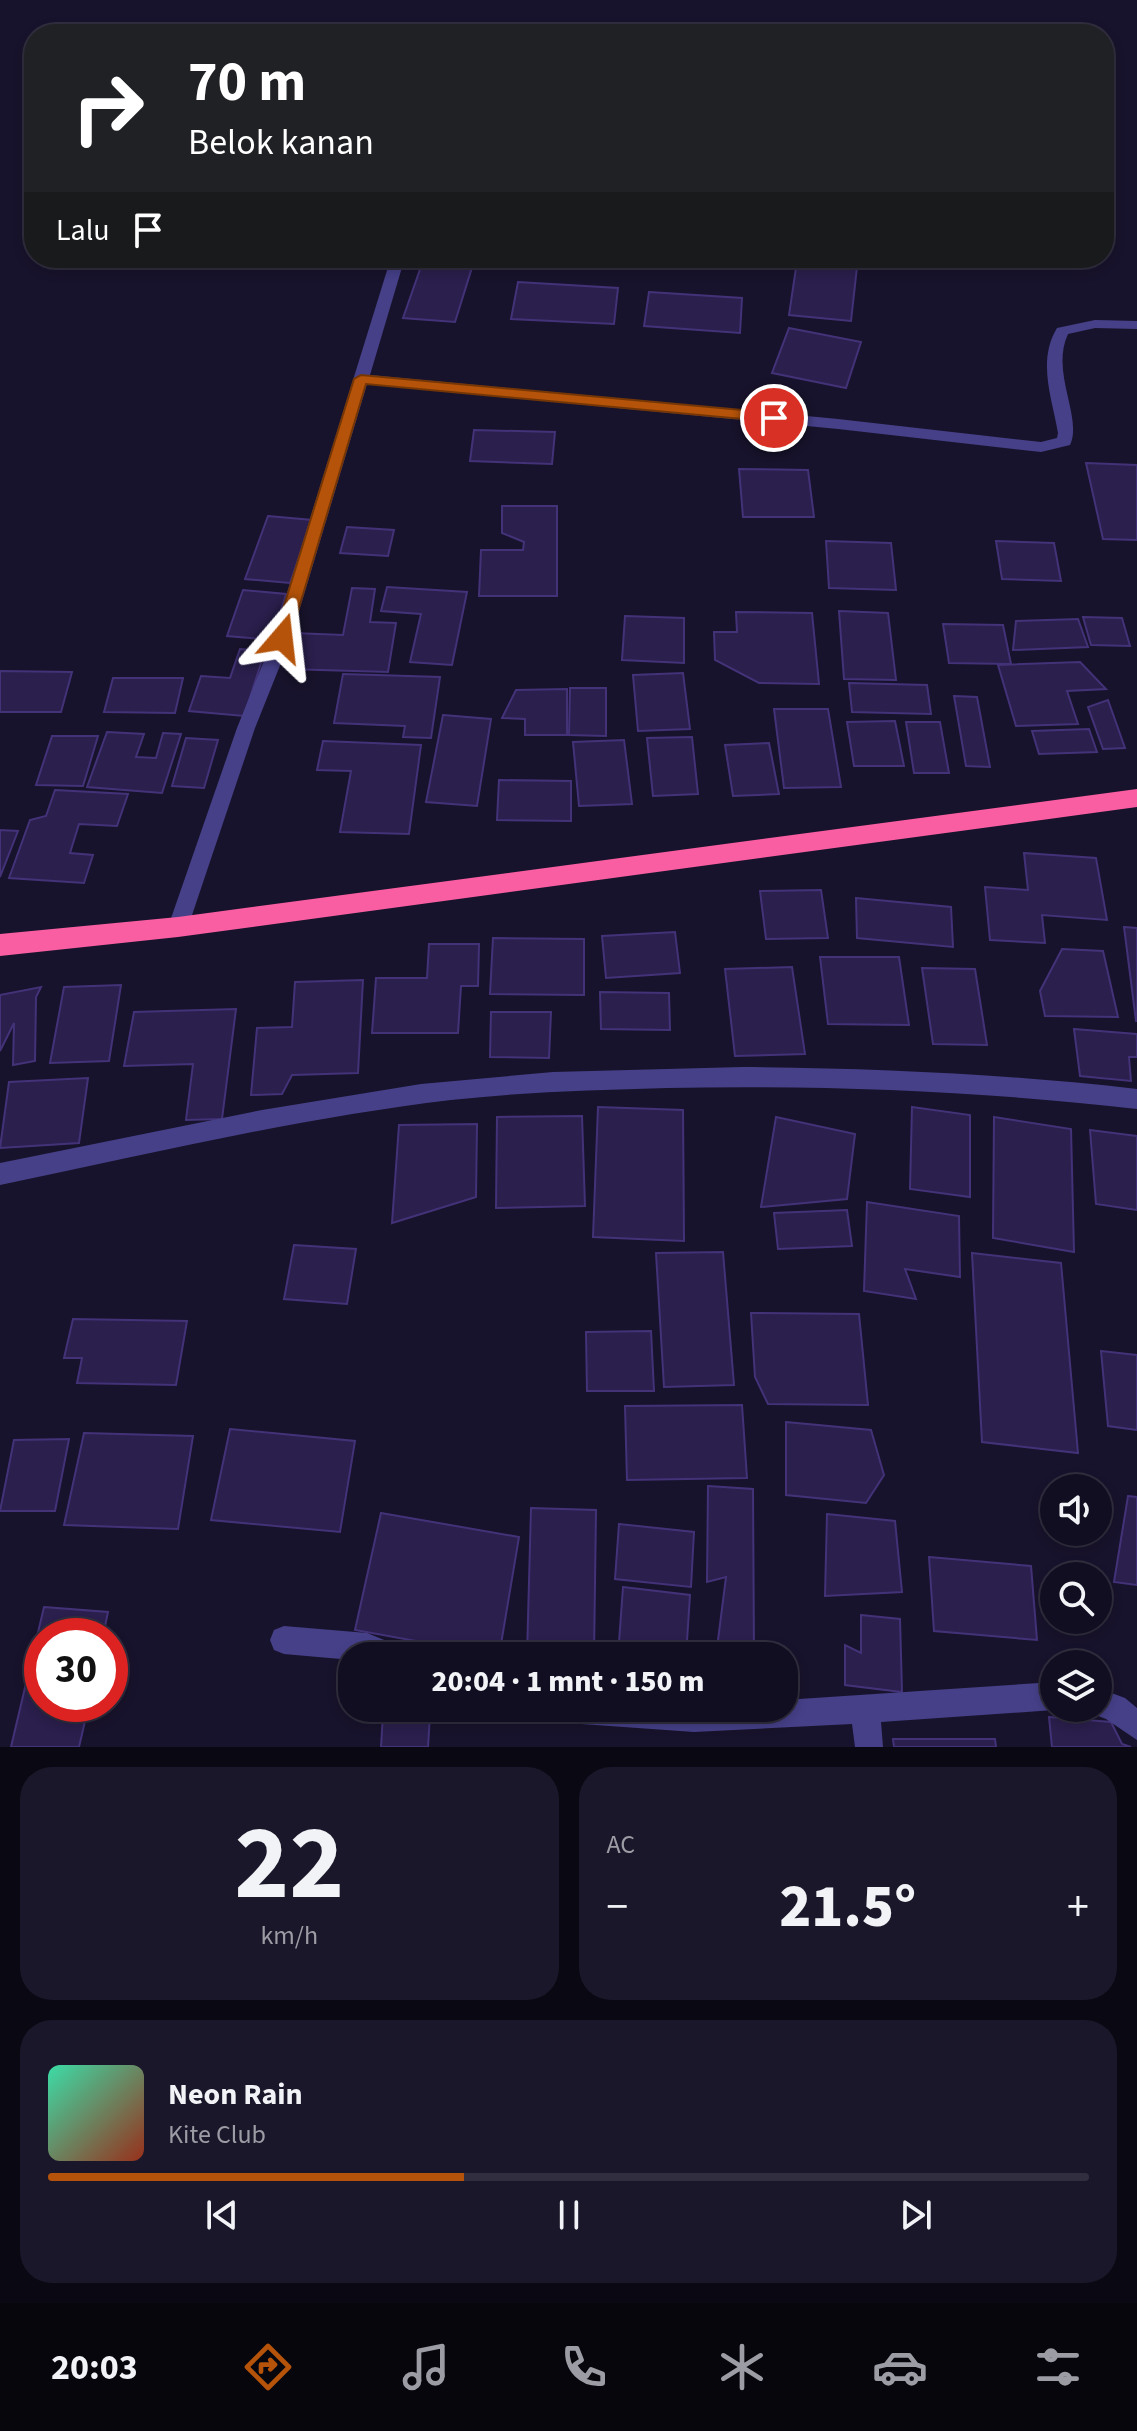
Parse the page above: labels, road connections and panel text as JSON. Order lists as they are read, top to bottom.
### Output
{
  "page": {
    "turn": ["70 m", "Belok kanan"],
    "then": "Lalu",
    "limit": "30",
    "trip": "20:04 · 1 mnt · 150 m",
    "tile": [
      ["22", "km/h"],
      "AC"
    ],
    "heat": ["−", "21.5°", "+"],
    "song": ["Neon Rain", "Kite Club"],
    "tabs": "20:03"
  }
}
